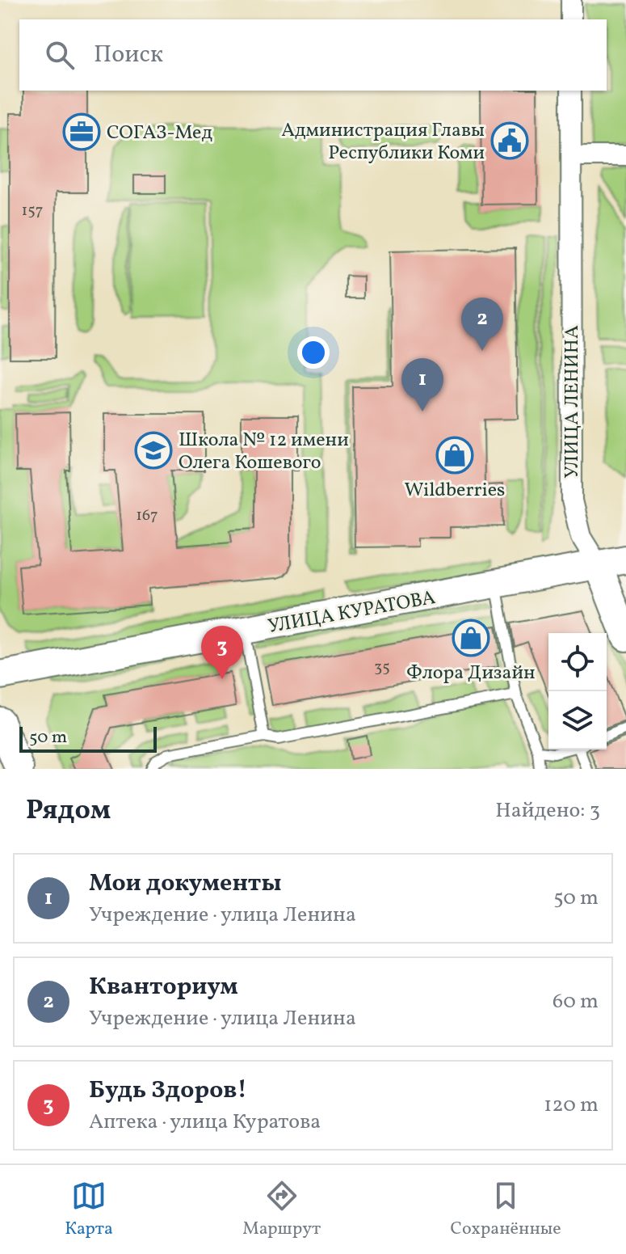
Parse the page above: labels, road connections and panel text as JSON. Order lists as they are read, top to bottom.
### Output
{
  "streets": {
    "street": ["УЛИЦА ЛЕНИНА", "УЛИЦА КУРАТОВА"]
  },
  "crossings": [
    ["УЛИЦА ЛЕНИНА", "УЛИЦА КУРАТОВА"]
  ],
  "places": {
    "office": ["СОГАЗ-Мед"],
    "public building": ["Администрация Главы Республики Коми"],
    "school or university": ["Школа № 12 имени Олега Кошевого"],
    "shop": ["Wildberries", "Флора Дизайн"]
  },
  "house_numbers": ["157", "167", "35"],
  "scale_bar": "50 m",
  "page": {
    "search": "Поиск",
    "pins": ["2", "1", "3"],
    "scale": "50 m",
    "heading": ["Рядом", "Найдено: 3"],
    "list": [
      {
        "mark": "1",
        "name": "Мои документы",
        "note": "Учреждение · улица Ленина",
        "value": "50 m"
      },
      {
        "mark": "2",
        "name": "Кванториум",
        "note": "Учреждение · улица Ленина",
        "value": "60 m"
      },
      {
        "mark": "3",
        "name": "Будь Здоров!",
        "note": "Аптека · улица Куратова",
        "value": "120 m"
      }
    ],
    "nav": ["Карта", "Маршрут", "Сохранённые"]
  }
}
